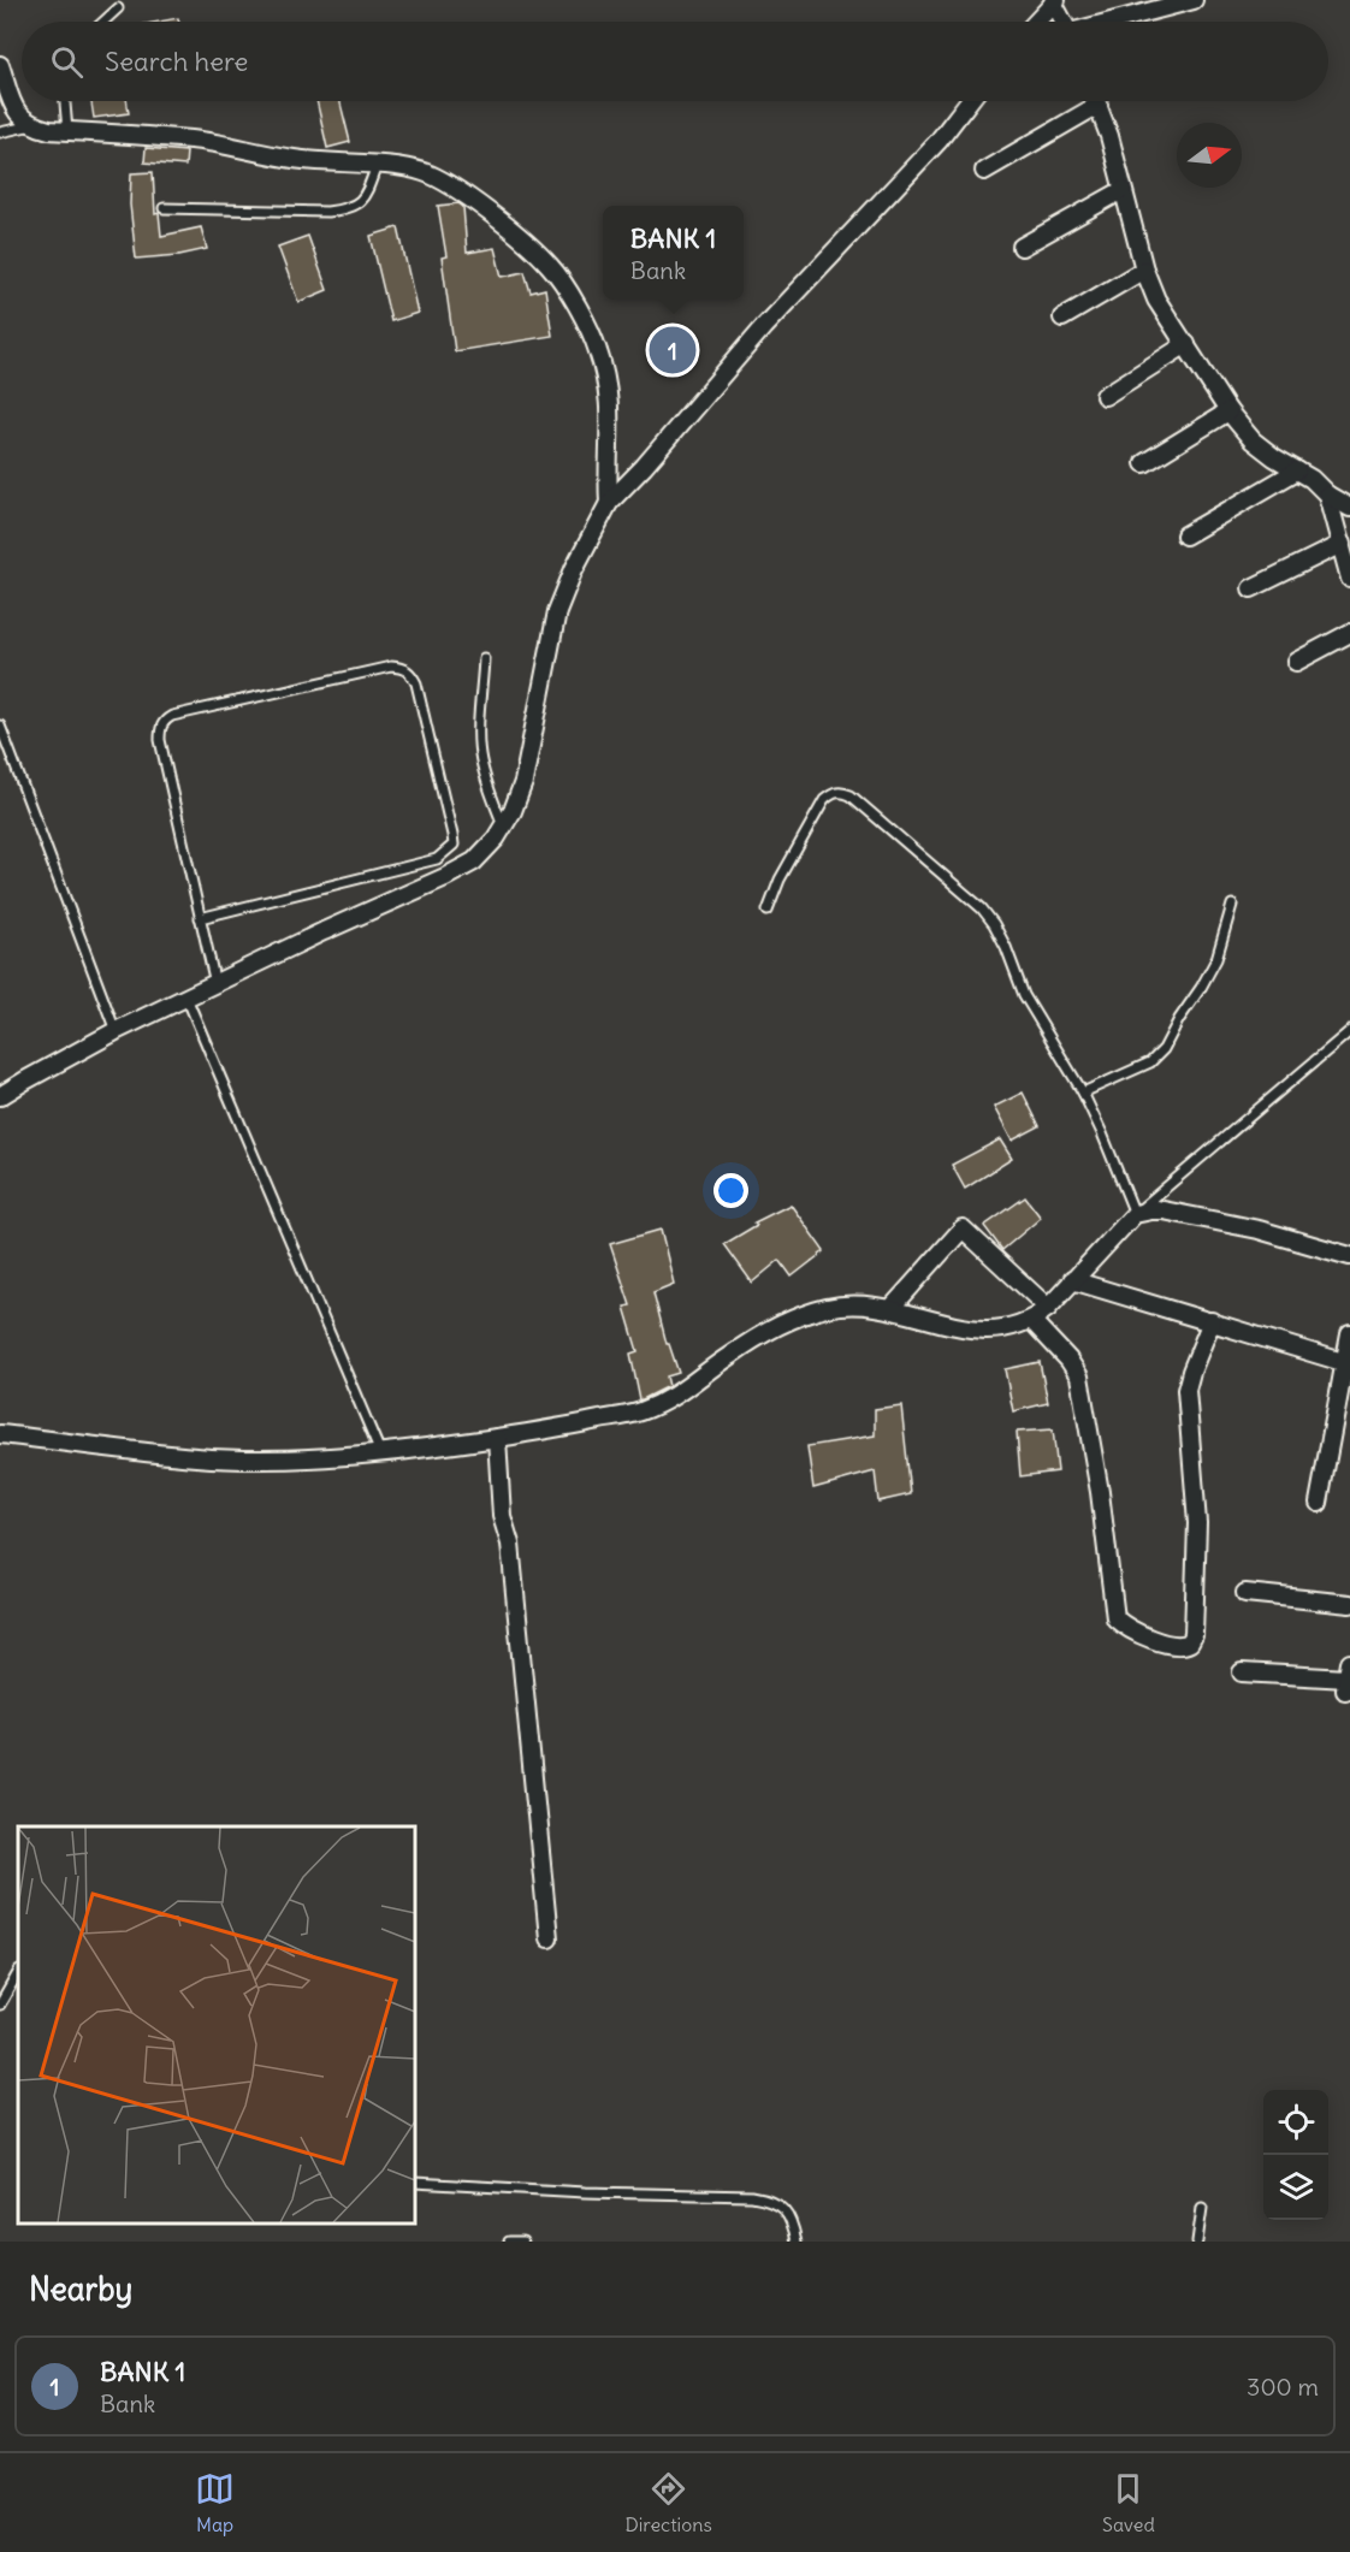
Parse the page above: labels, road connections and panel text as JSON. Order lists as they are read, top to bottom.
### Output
{
  "north": "right",
  "page": {
    "search": "Search here",
    "popup": ["BANK 1", "Bank"],
    "pins": "1",
    "heading": "Nearby",
    "list": [
      {
        "mark": "1",
        "name": "BANK 1",
        "note": "Bank",
        "value": "300 m"
      }
    ],
    "nav": ["Map", "Directions", "Saved"]
  }
}
